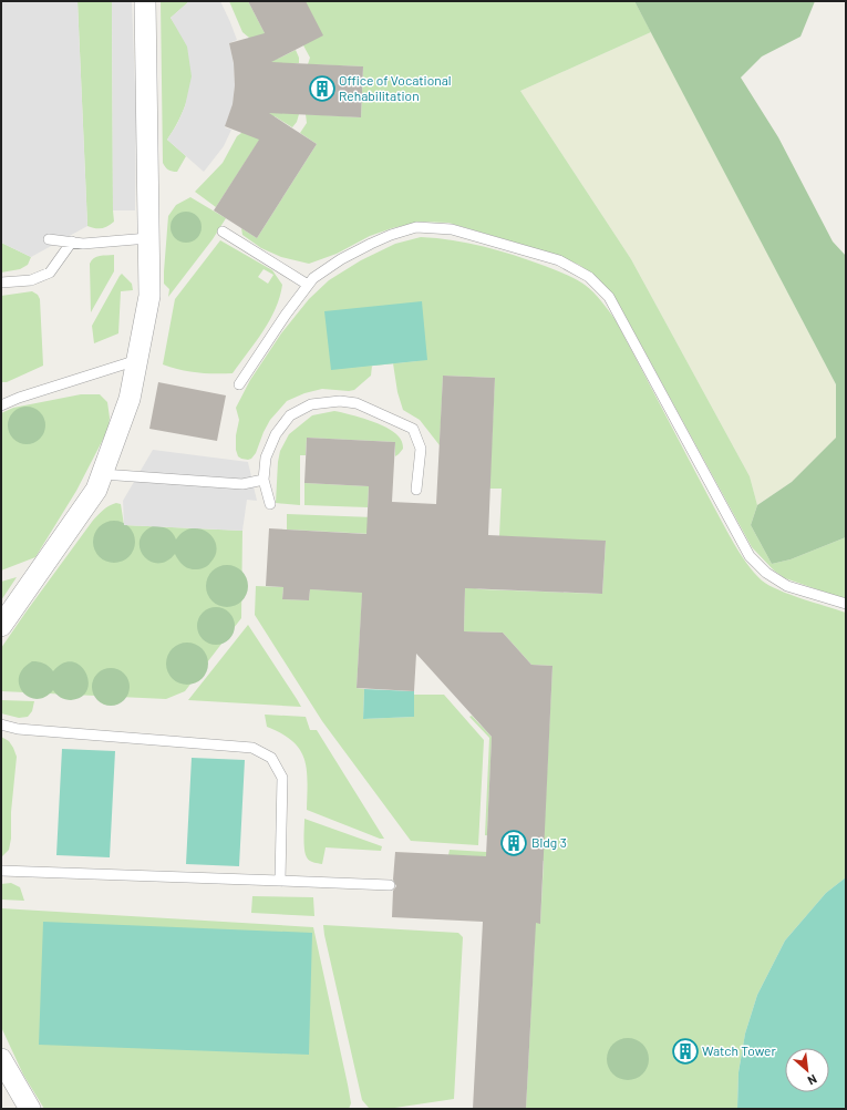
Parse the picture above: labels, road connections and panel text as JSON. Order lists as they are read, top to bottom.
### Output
{
  "places": {
    "building": ["Office of Vocational Rehabilitation", "Bldg 3", "Watch Tower"]
  },
  "north": "bottom right"
}
